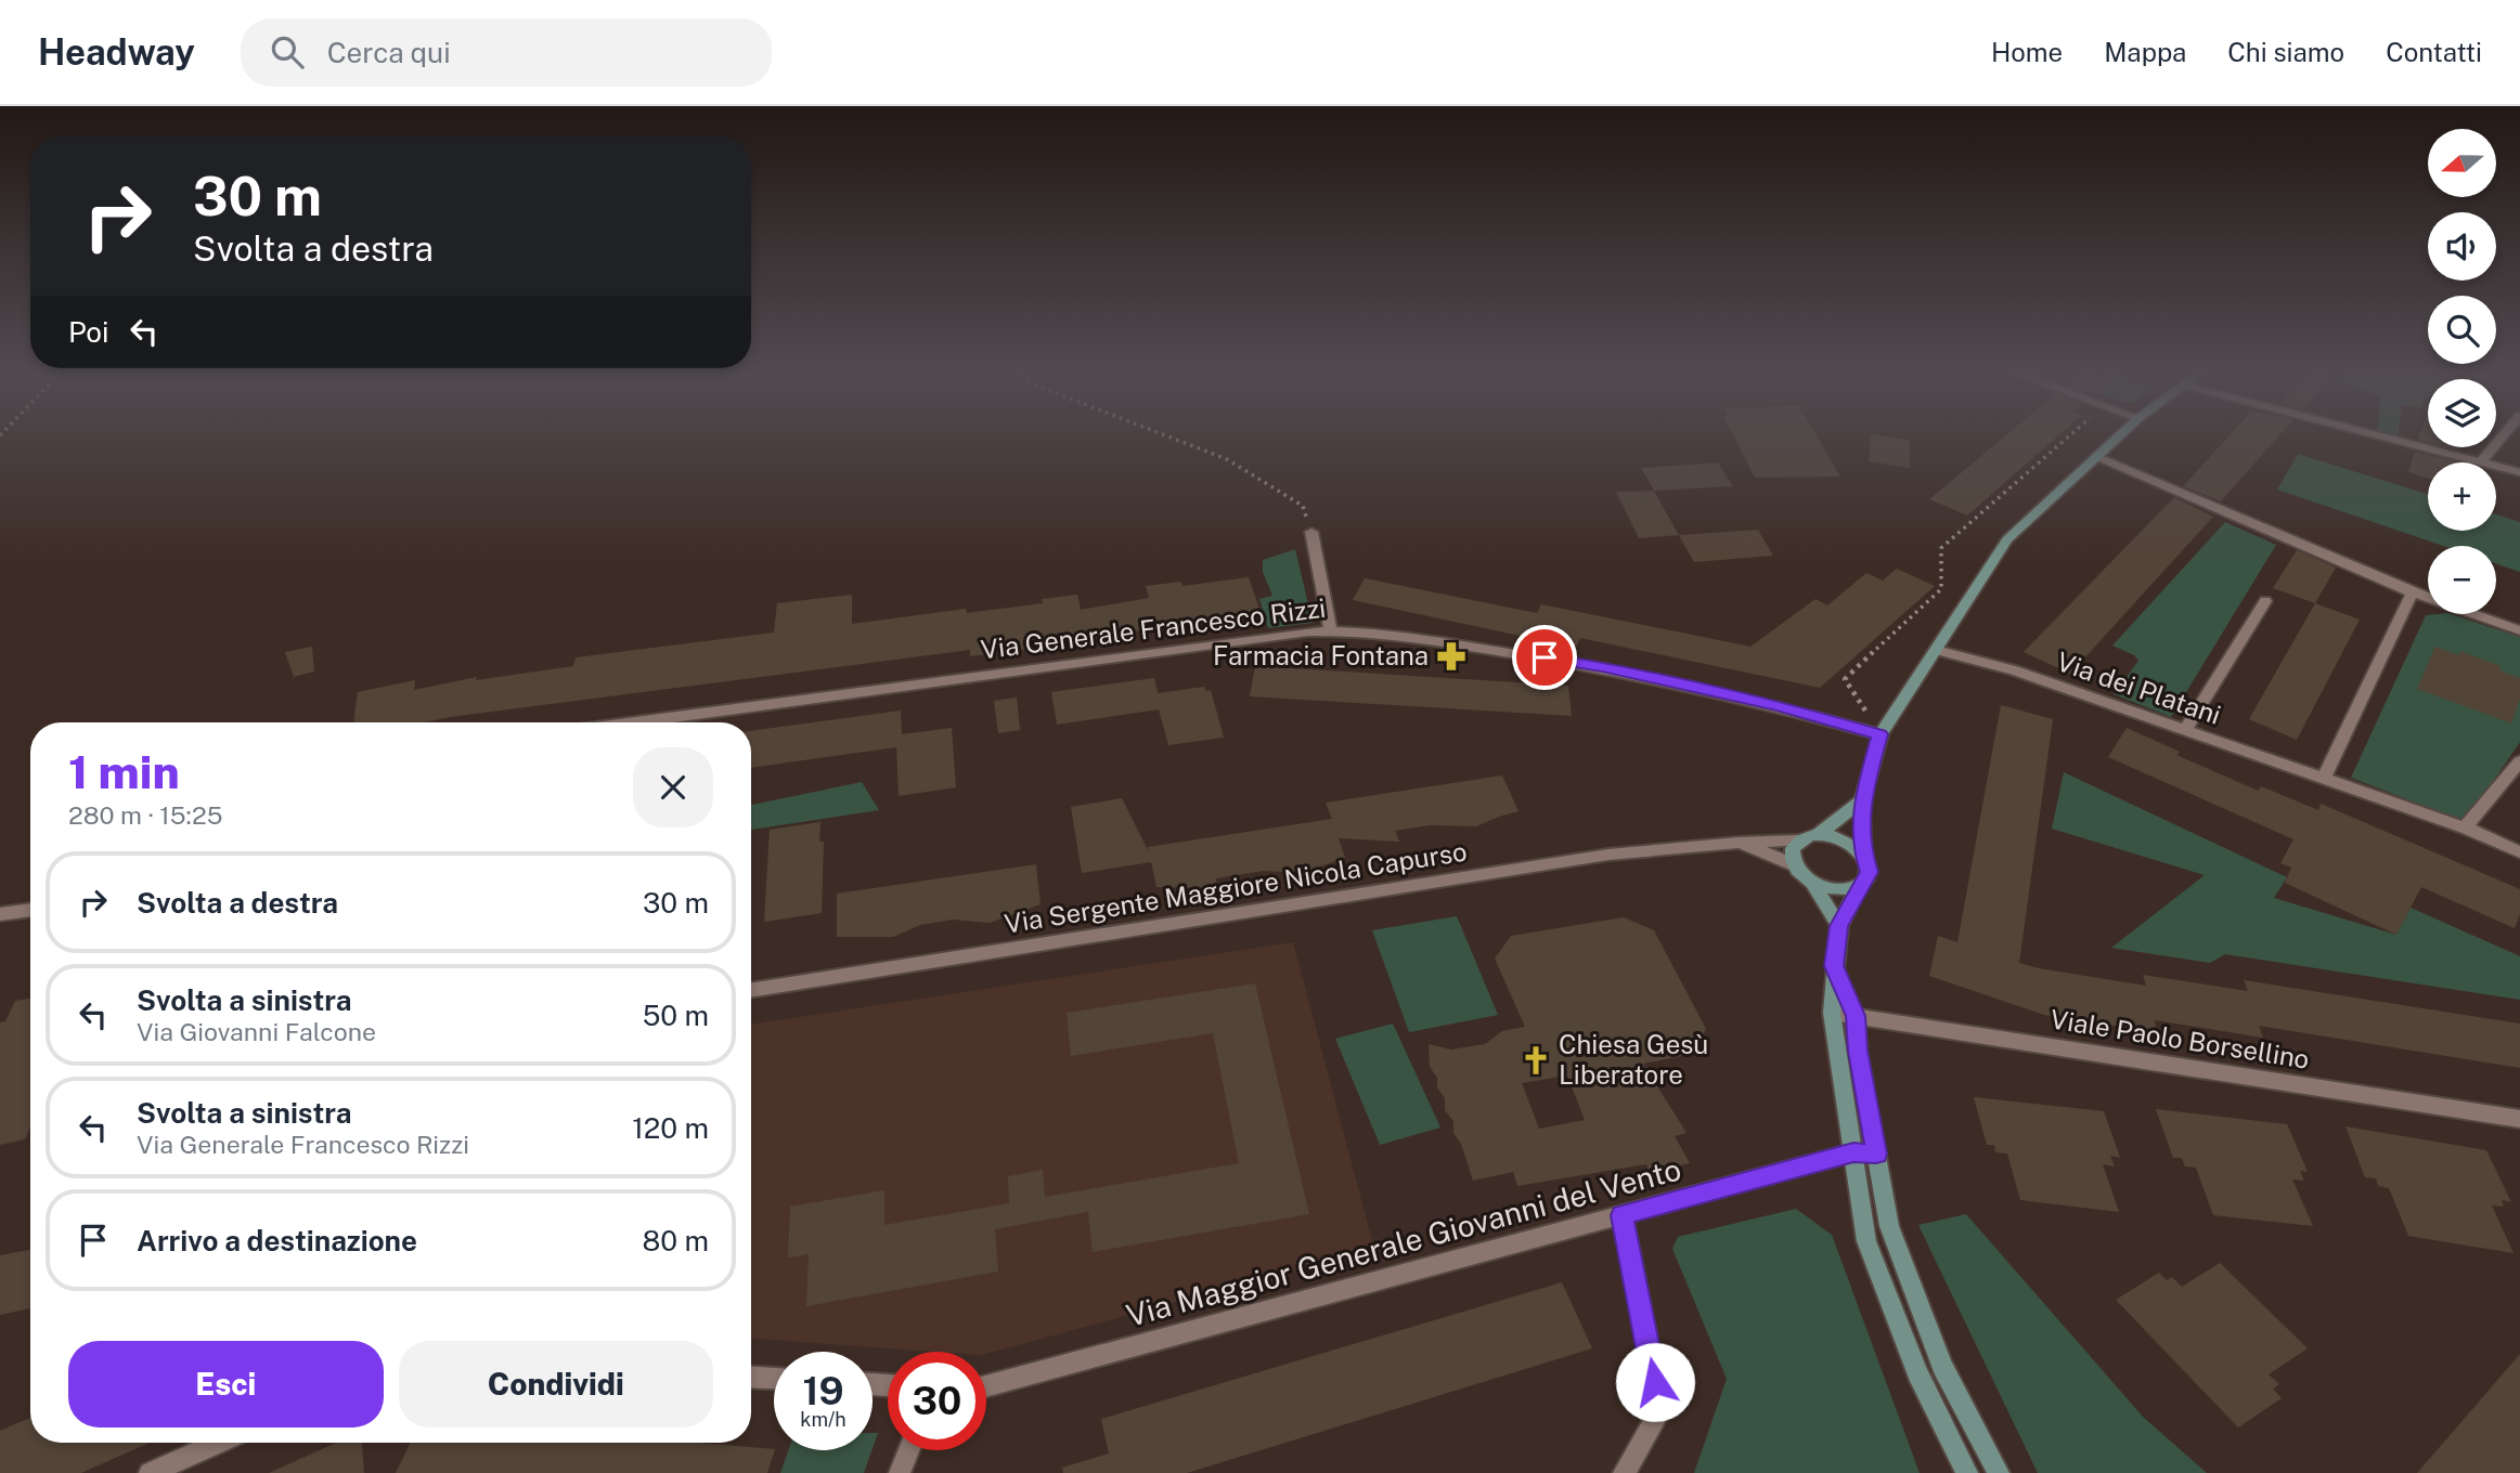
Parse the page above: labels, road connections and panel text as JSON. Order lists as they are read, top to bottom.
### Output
{
  "streets": {
    "street": [
      "Via Generale Francesco Rizzi",
      "Via dei Platani",
      "Via Sergente Maggiore Nicola Capurso",
      "Viale Paolo Borsellino",
      "Via Maggior Generale Giovanni del Vento"
    ]
  },
  "places": {
    "pharmacy": ["Farmacia Fontana"],
    "church": ["Chiesa Gesù Liberatore"]
  },
  "north": "left",
  "page": {
    "header": "Headway",
    "search": "Cerca qui",
    "nav": [
      "Home",
      "Mappa",
      "Chi siamo",
      "Contatti"
    ],
    "map_buttons": ["+", "−"],
    "turn": ["30 m", "Svolta a destra"],
    "then": "Poi",
    "heading": ["1 min", "280 m · 15:25"],
    "list": [
      {
        "name": "Svolta a destra",
        "value": "30 m"
      },
      {
        "name": "Svolta a sinistra",
        "note": "Via Giovanni Falcone",
        "value": "50 m"
      },
      {
        "name": "Svolta a sinistra",
        "note": "Via Generale Francesco Rizzi",
        "value": "120 m"
      },
      {
        "name": "Arrivo a destinazione",
        "value": "80 m"
      }
    ],
    "buttons": ["Esci", "Condividi"],
    "speed": "19 km/h",
    "limit": "30"
  }
}
